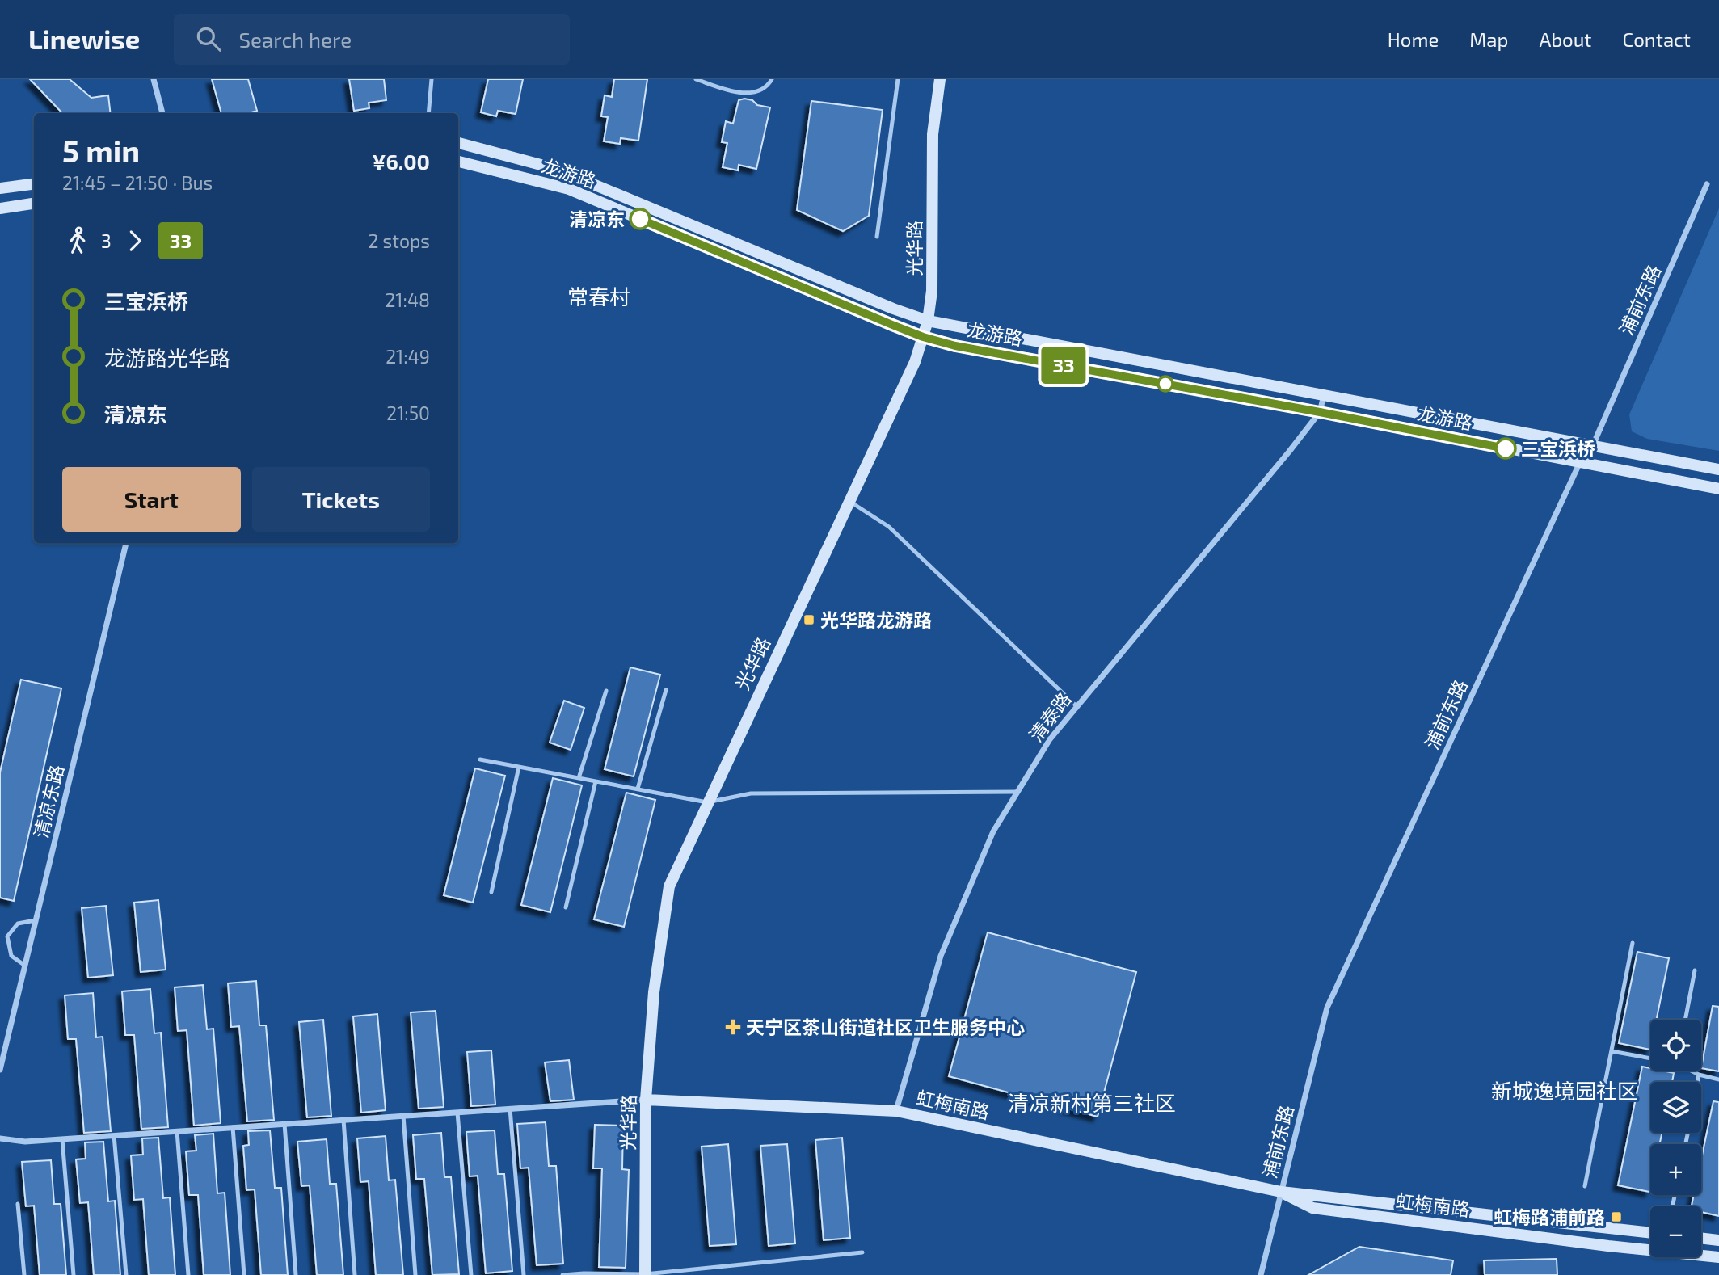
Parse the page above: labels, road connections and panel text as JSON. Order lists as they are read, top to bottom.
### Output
{
  "streets": {
    "main road": ["龙游路", "光华路", "虹梅南路"],
    "street": ["浦前东路", "清泰路", "清凉东路"]
  },
  "crossings": [
    ["龙游路", "光华路"],
    ["龙游路", "浦前东路"],
    ["龙游路", "清泰路"],
    ["光华路", "虹梅南路"],
    ["浦前东路", "虹梅南路"],
    ["清泰路", "虹梅南路"]
  ],
  "districts": ["常春村", "新城逸境园社区", "清凉新村第三社区"],
  "places": {
    "other": ["清凉东", "三宝浜桥"],
    "transit": ["光华路龙游路", "虹梅路浦前路"],
    "health": ["天宁区茶山街道社区卫生服务中心"]
  },
  "lines": ["bus line 33"],
  "page": {
    "header": "Linewise",
    "search": "Search here",
    "nav": [
      "Home",
      "Map",
      "About",
      "Contact"
    ],
    "on_map": "33",
    "heading": ["5 min", "21:45 – 21:50 · Bus", "¥6.00"],
    "legs": ["3", "33", "2 stops"],
    "list": [
      {
        "name": "三宝浜桥",
        "value": "21:48"
      },
      {
        "name": "龙游路光华路",
        "value": "21:49"
      },
      {
        "name": "清凉东",
        "value": "21:50"
      }
    ],
    "buttons": ["Start", "Tickets"],
    "map_buttons": ["+", "−"]
  }
}
